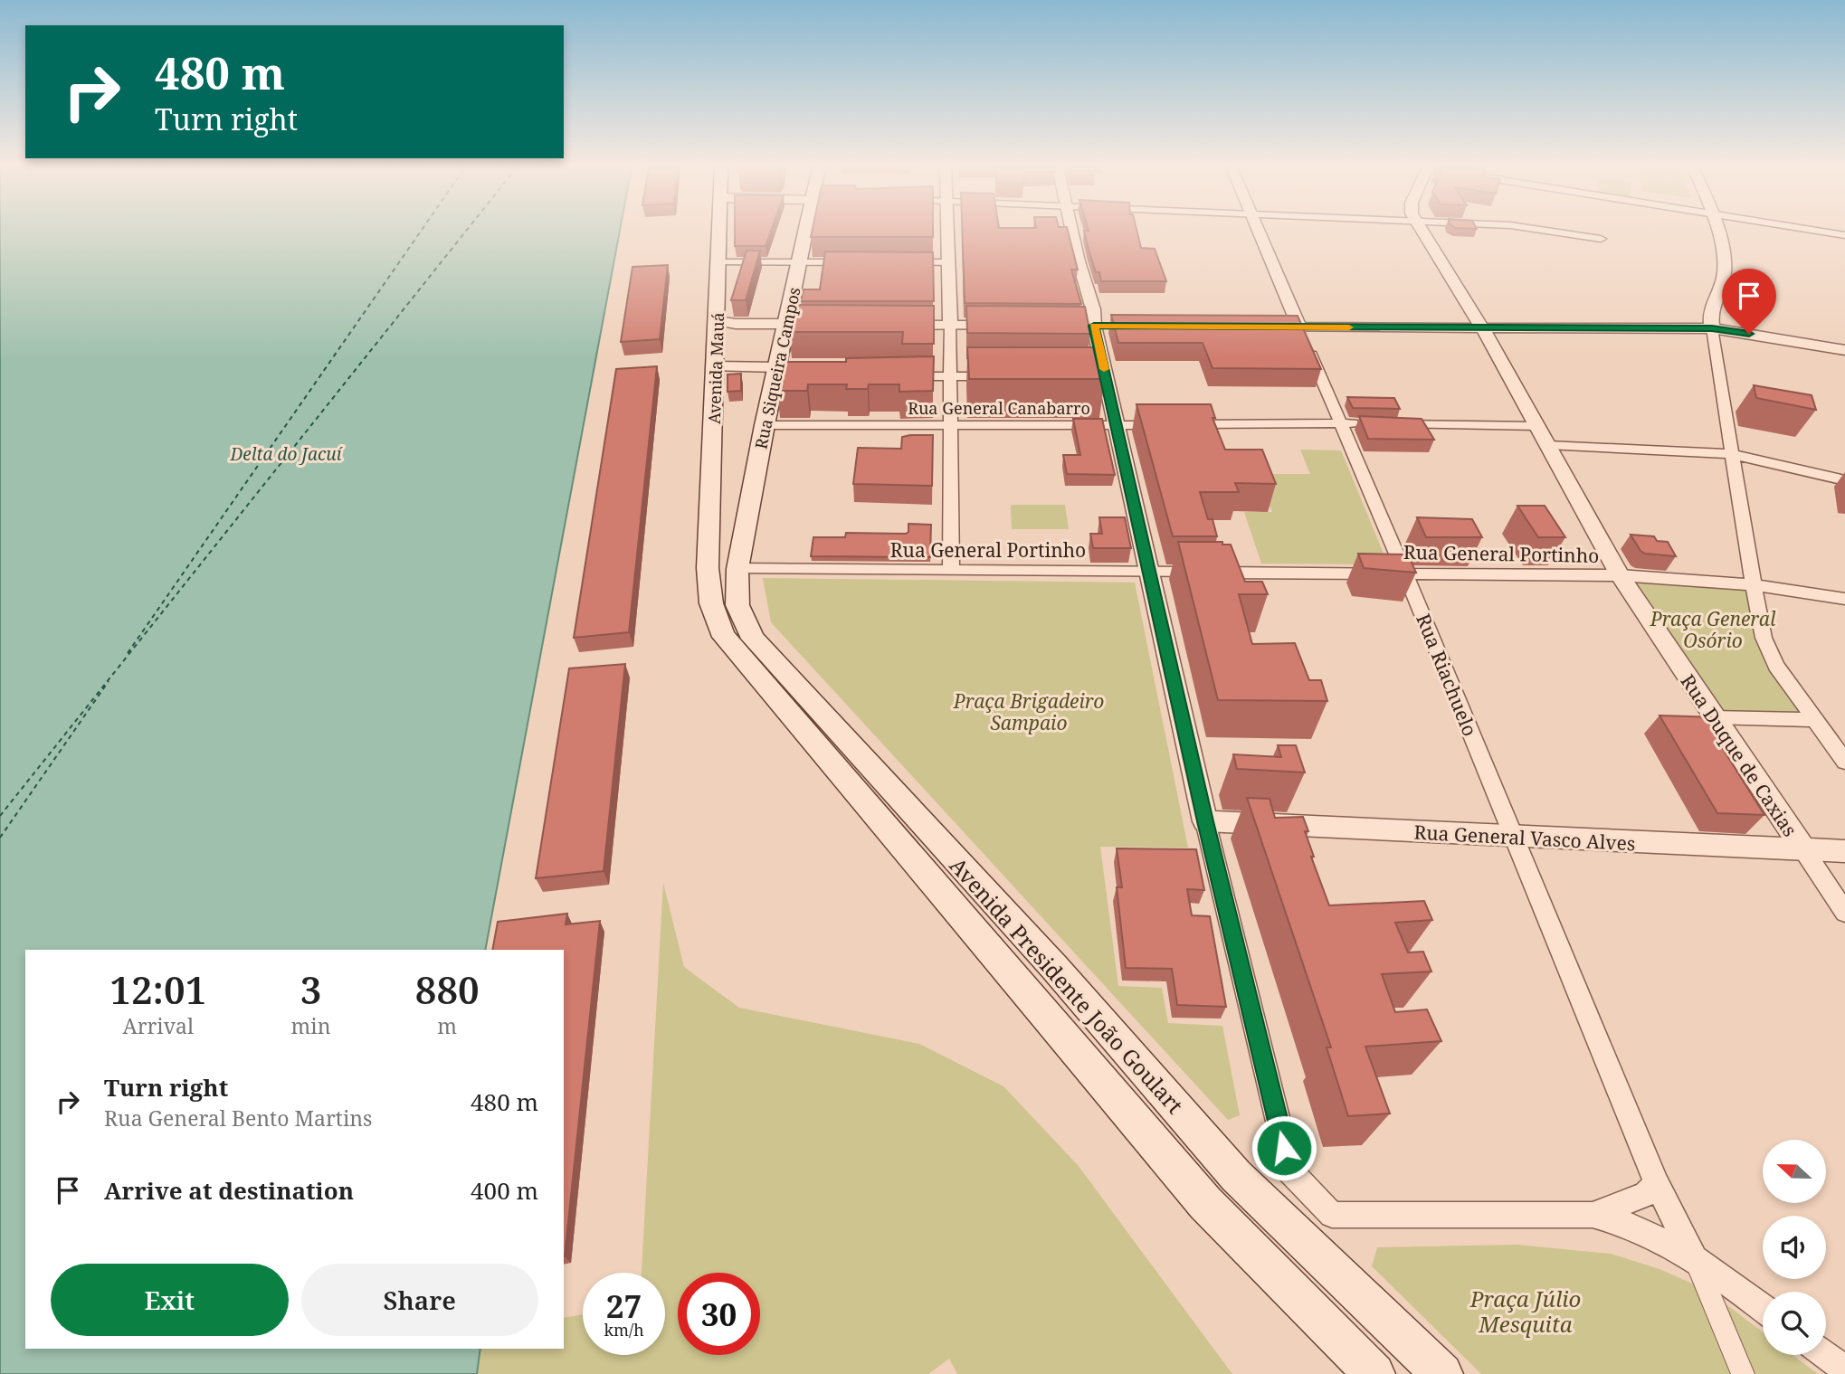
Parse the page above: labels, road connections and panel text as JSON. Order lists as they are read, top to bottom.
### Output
{
  "streets": {
    "main road": ["Avenida Mauá", "Rua Siqueira Campos", "Avenida Presidente João Goulart"],
    "street": [
      "Rua General Canabarro",
      "Rua General Portinho",
      "Rua Riachuelo",
      "Rua Duque de Caxias",
      "Rua General Vasco Alves"
    ]
  },
  "crossings": [
    ["Avenida Mauá", "Avenida Presidente João Goulart"],
    ["Rua Siqueira Campos", "Rua General Canabarro"],
    ["Rua Siqueira Campos", "Rua General Portinho"],
    ["Rua Siqueira Campos", "Avenida Presidente João Goulart"],
    ["Rua General Canabarro", "Rua Riachuelo"],
    ["Rua General Portinho", "Rua Riachuelo"],
    ["Rua General Portinho", "Rua Duque de Caxias"],
    ["Rua General Portinho", "Avenida Presidente João Goulart"],
    ["Rua Riachuelo", "Rua General Vasco Alves"],
    ["Rua Duque de Caxias", "Rua General Vasco Alves"]
  ],
  "water": ["Delta do Jacuí"],
  "parks": ["Praça General Osório", "Praça Brigadeiro Sampaio", "Praça Júlio Mesquita"],
  "north": "left",
  "page": {
    "turn": ["480 m", "Turn right"],
    "eta": [
      "12:01",
      "Arrival",
      "3",
      "min",
      "880",
      "m"
    ],
    "list": [
      {
        "name": "Turn right",
        "note": "Rua General Bento Martins",
        "value": "480 m"
      },
      {
        "name": "Arrive at destination",
        "value": "400 m"
      }
    ],
    "buttons": ["Exit", "Share"],
    "speed": "27 km/h",
    "limit": "30"
  }
}
